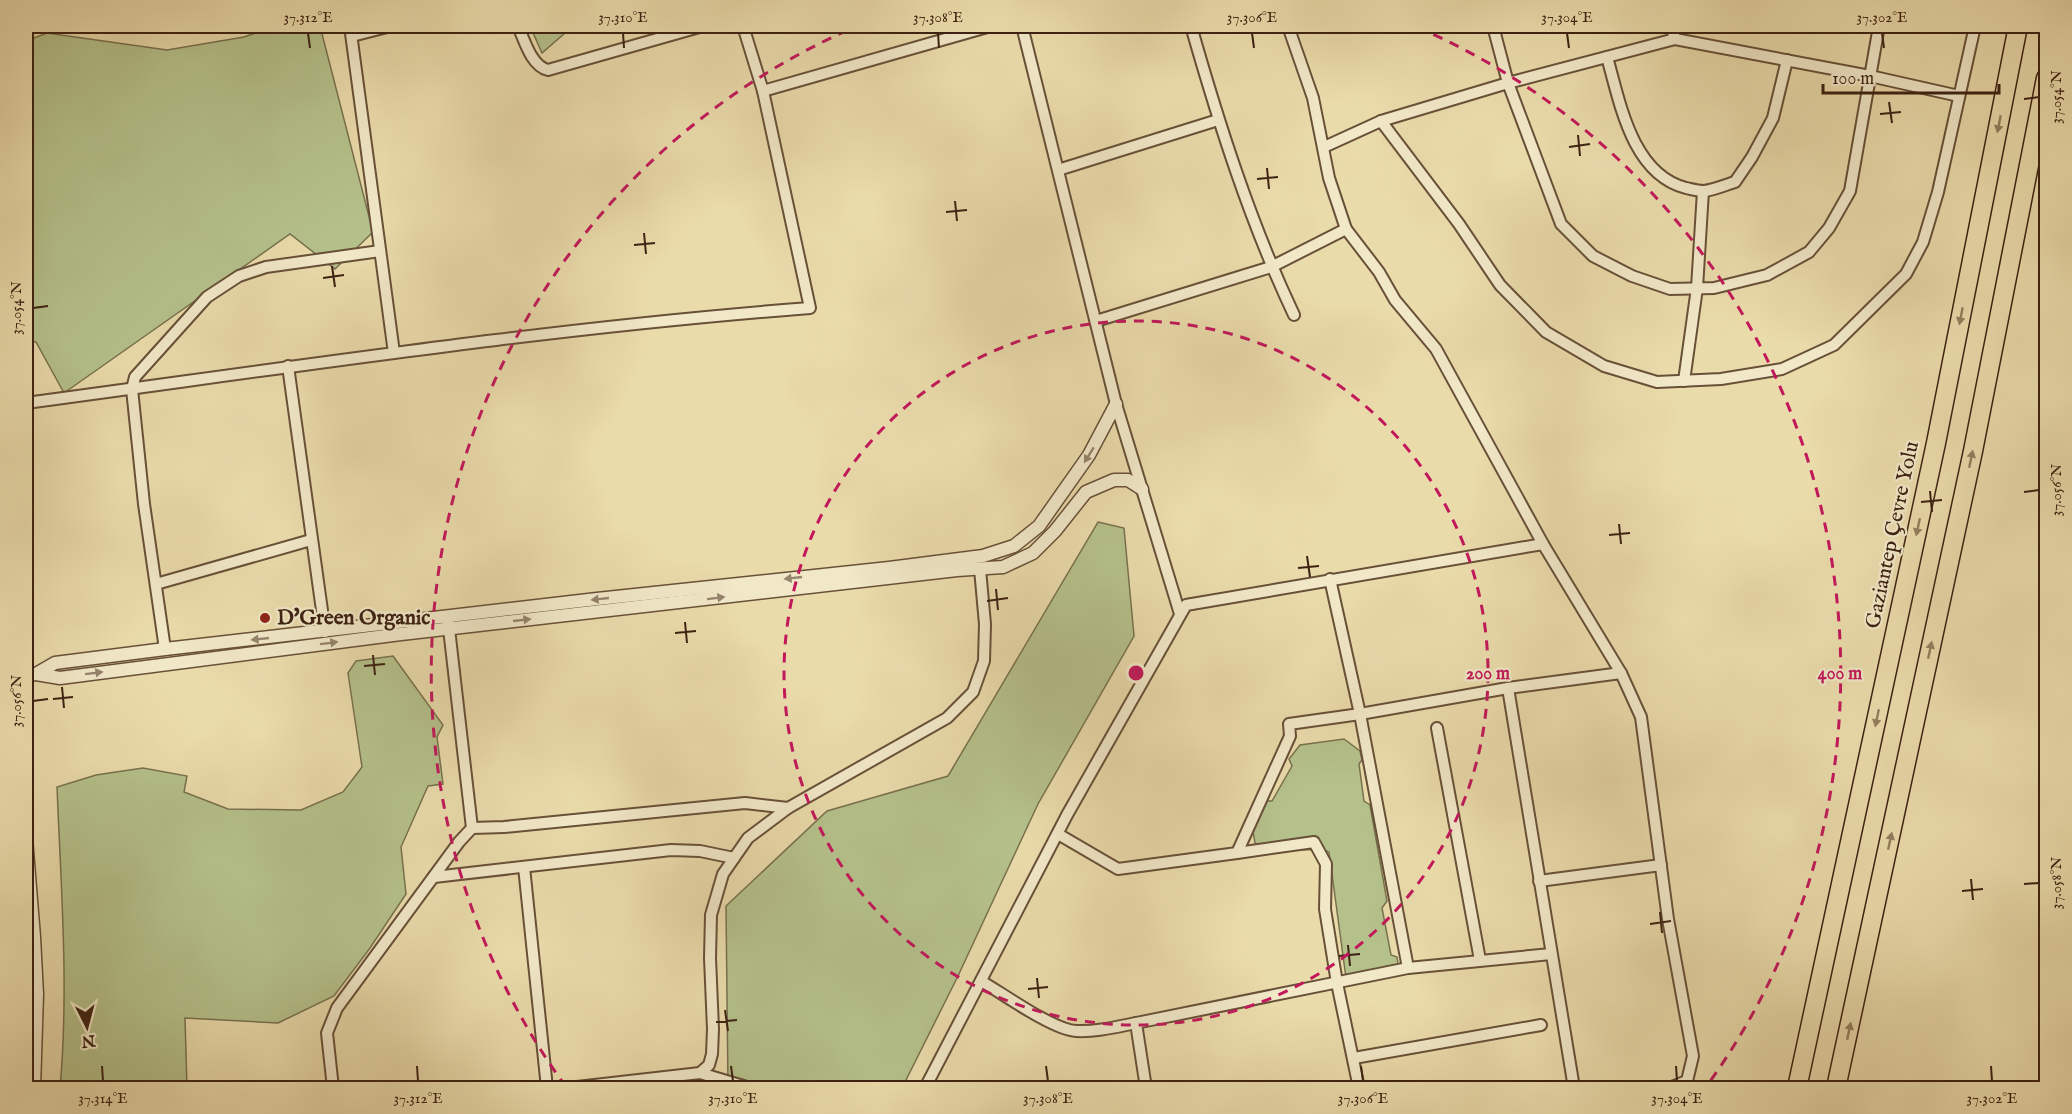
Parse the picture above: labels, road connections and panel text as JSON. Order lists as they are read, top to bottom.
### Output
{
  "streets": {
    "highway": ["Gaziantep Çevre Yolu"]
  },
  "places": ["D'Green Organic"],
  "scale_bar": "100 m",
  "north": "bottom",
  "coordinates": [
    "37.312°E",
    "37.310°E",
    "37.308°E",
    "37.306°E",
    "37.304°E",
    "37.302°E",
    "37.054°N",
    "37.056°N",
    "37.058°N",
    "37.314°E"
  ],
  "rings": ["200 m", "400 m"]
}
